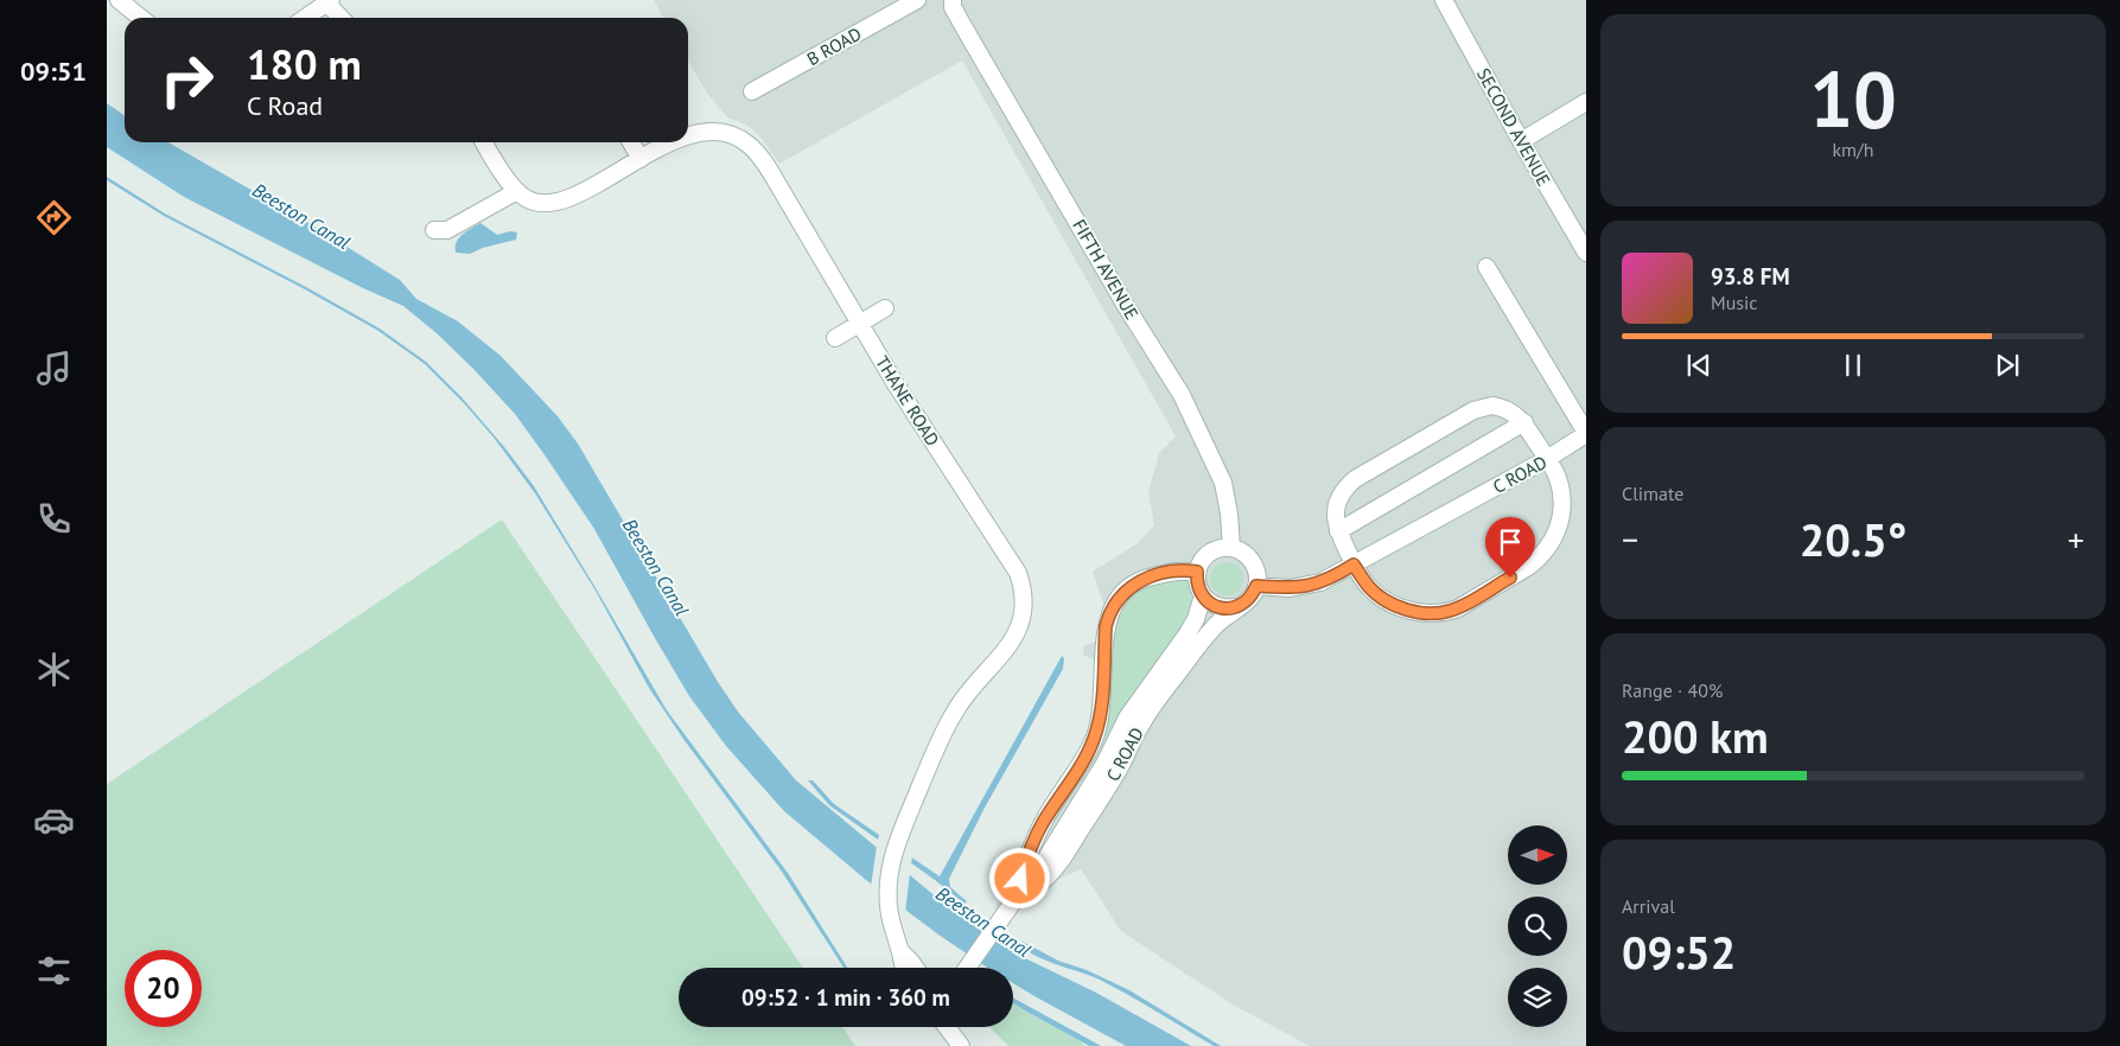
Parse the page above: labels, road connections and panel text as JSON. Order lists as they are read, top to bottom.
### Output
{
  "streets": {
    "street": [
      "B ROAD",
      "SECOND AVENUE",
      "FIFTH AVENUE",
      "THANE ROAD",
      "C ROAD"
    ]
  },
  "crossings": [
    ["FIFTH AVENUE", "C ROAD"]
  ],
  "water": ["Beeston Canal"],
  "north": "right",
  "page": {
    "tabs": "09:51",
    "tile": [
      ["10", "km/h"],
      "Climate",
      ["Range · 40%", "200 km"],
      ["Arrival", "09:52"]
    ],
    "turn": ["180 m", "C Road"],
    "song": ["93.8 FM", "Music"],
    "heat": ["−", "20.5°", "+"],
    "limit": "20",
    "trip": "09:52 · 1 min · 360 m"
  }
}
